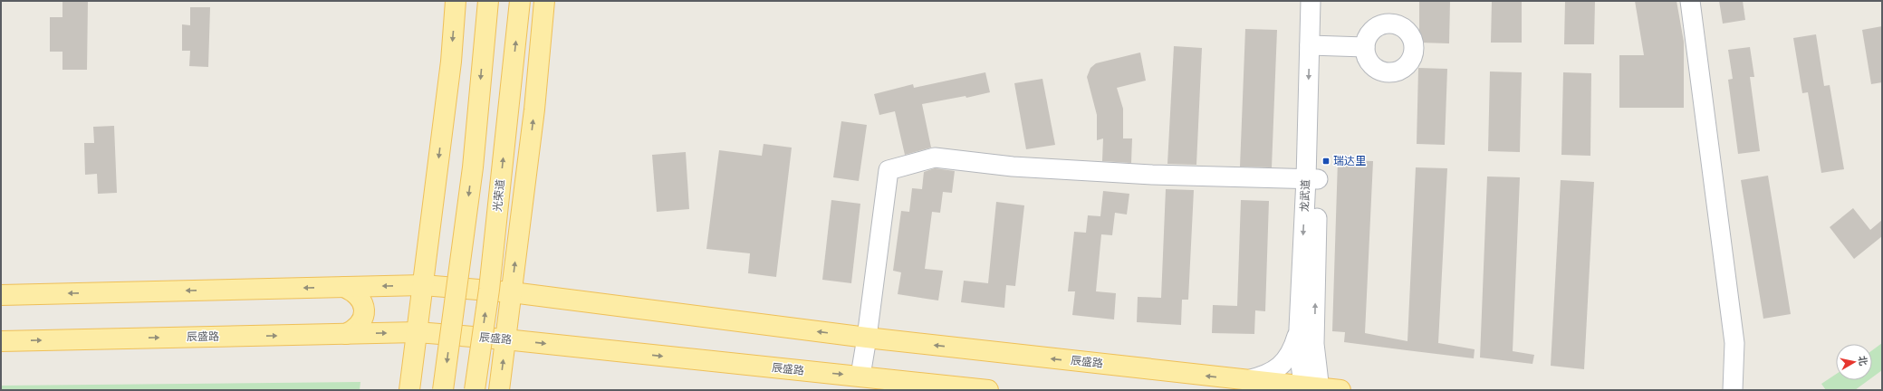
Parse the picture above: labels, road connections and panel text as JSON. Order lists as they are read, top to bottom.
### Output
{
  "streets": {
    "main road": ["光荣道", "辰盛路"],
    "street": ["龙武道"]
  },
  "crossings": [
    ["龙武道", "辰盛路"]
  ],
  "places": {
    "transit": ["瑞达里"]
  },
  "north": "right"
}
